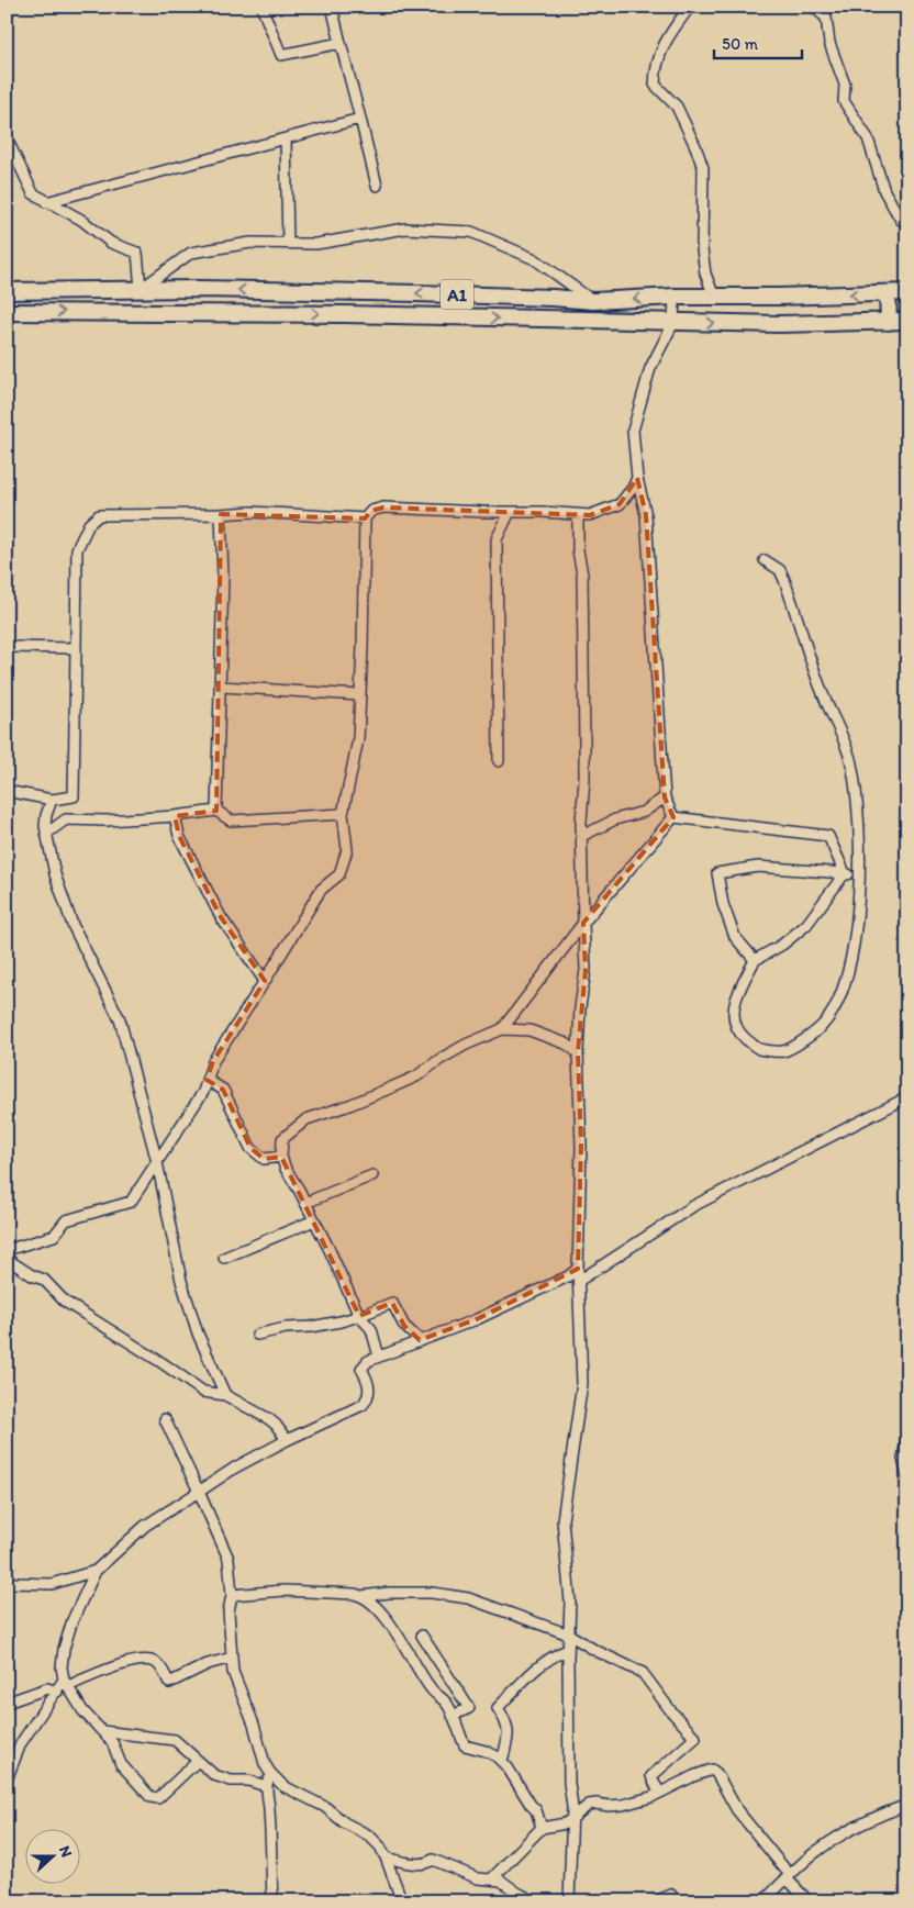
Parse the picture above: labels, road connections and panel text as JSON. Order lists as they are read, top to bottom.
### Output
{
  "streets": {
    "highway": ["A1"]
  },
  "scale_bar": "50 m",
  "north": "right"
}
